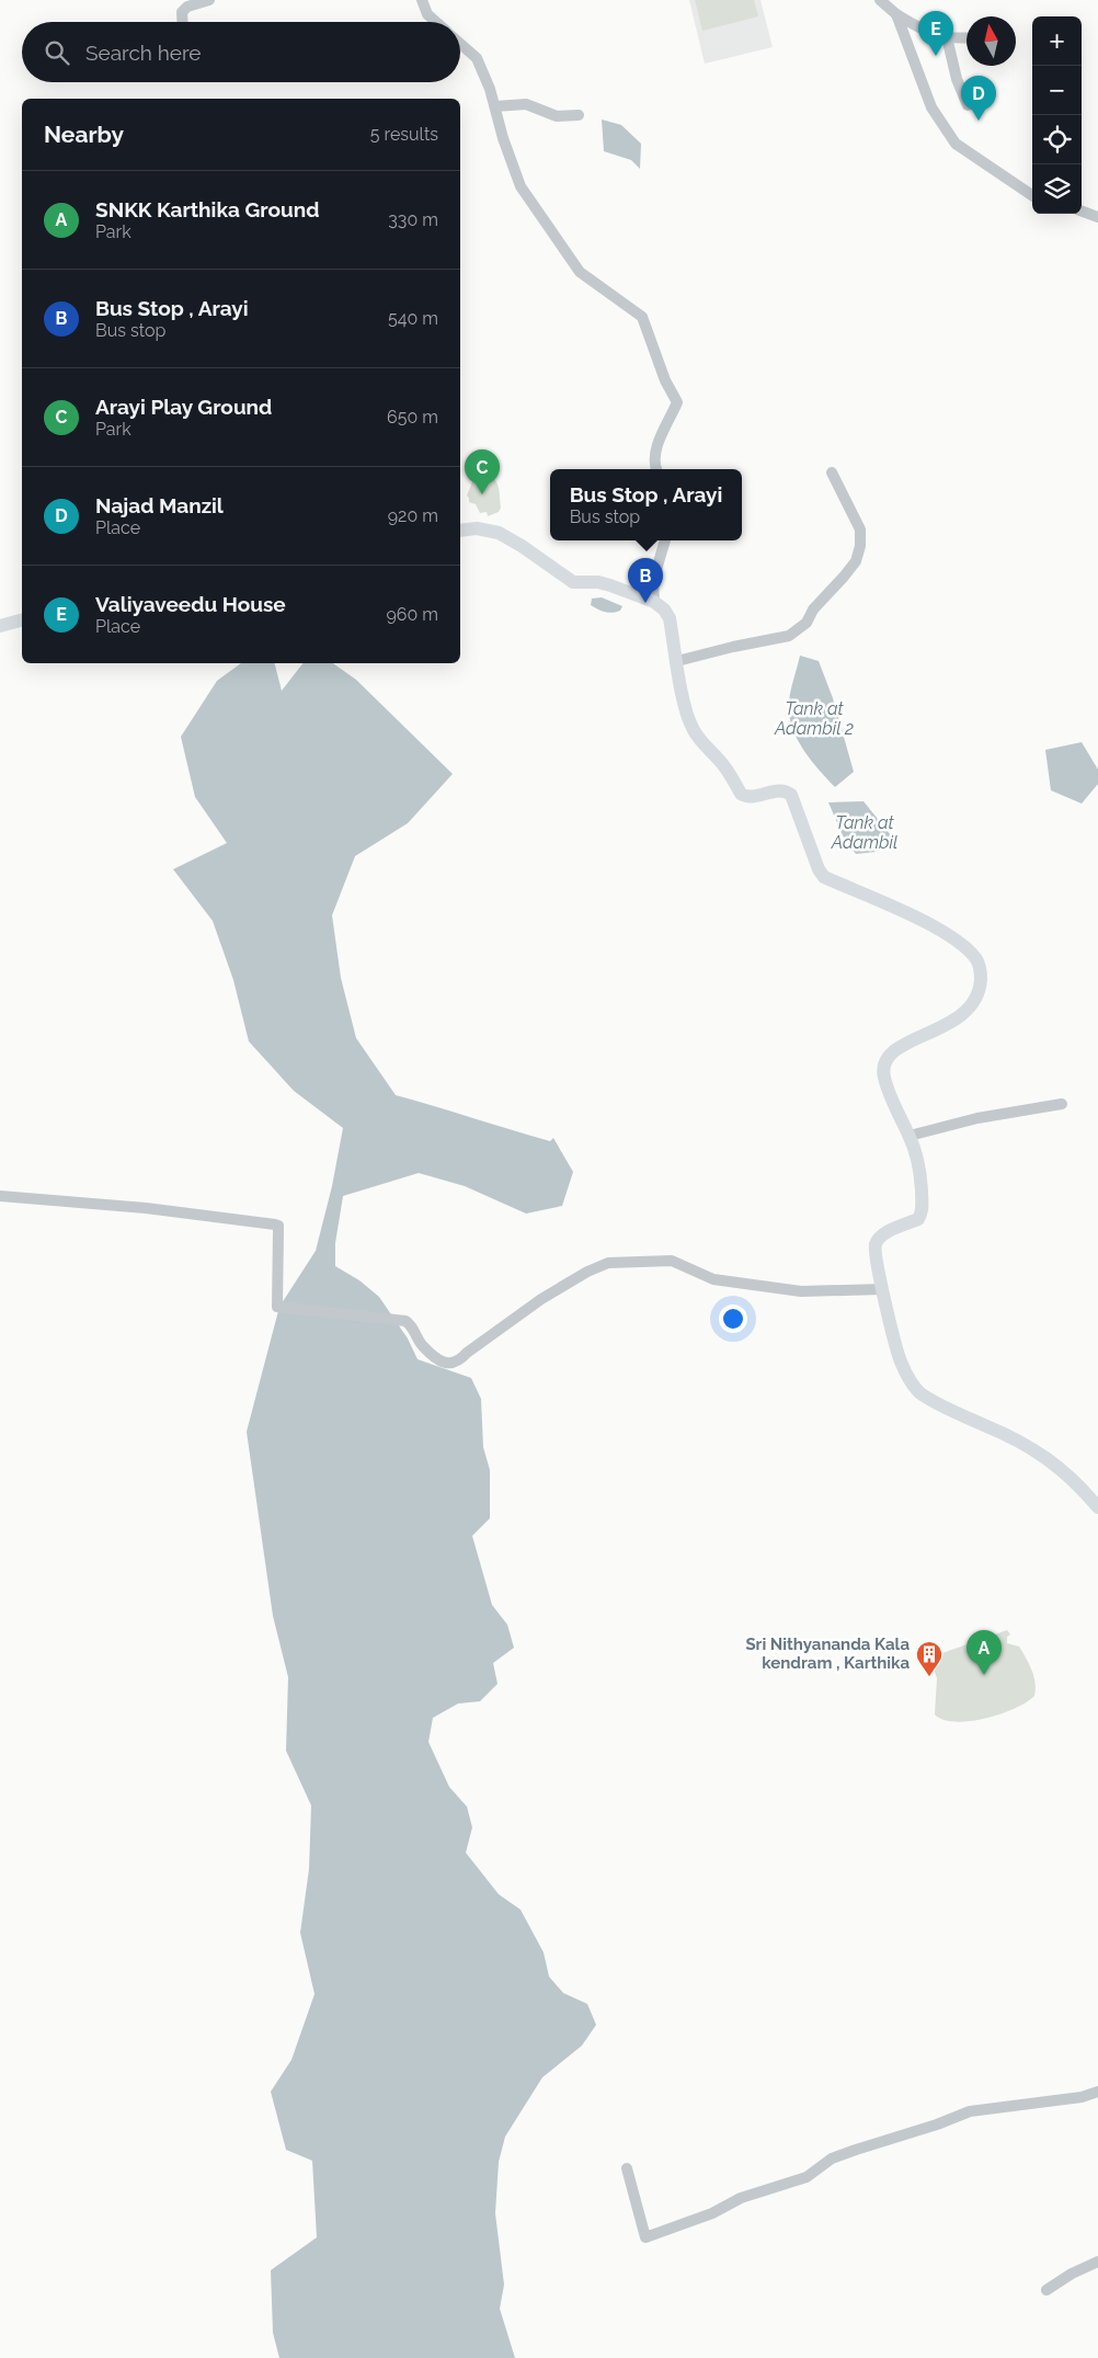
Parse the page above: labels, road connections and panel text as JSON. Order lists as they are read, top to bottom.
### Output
{
  "water": ["Tank at Adambil 2", "Tank at Adambil"],
  "places": {
    "building": ["Sri Nithyananda Kala kendram , Karthika"]
  },
  "north": "top",
  "page": {
    "pins": [
      "E",
      "D",
      "C",
      "B",
      "A"
    ],
    "map_buttons": ["+", "−"],
    "search": "Search here",
    "heading": ["Nearby", "5 results"],
    "list": [
      {
        "mark": "A",
        "name": "SNKK Karthika Ground",
        "note": "Park",
        "value": "330 m"
      },
      {
        "mark": "B",
        "name": "Bus Stop , Arayi",
        "note": "Bus stop",
        "value": "540 m"
      },
      {
        "mark": "C",
        "name": "Arayi Play Ground",
        "note": "Park",
        "value": "650 m"
      },
      {
        "mark": "D",
        "name": "Najad Manzil",
        "note": "Place",
        "value": "920 m"
      },
      {
        "mark": "E",
        "name": "Valiyaveedu House",
        "note": "Place",
        "value": "960 m"
      }
    ],
    "popup": ["Bus Stop , Arayi", "Bus stop"]
  }
}
